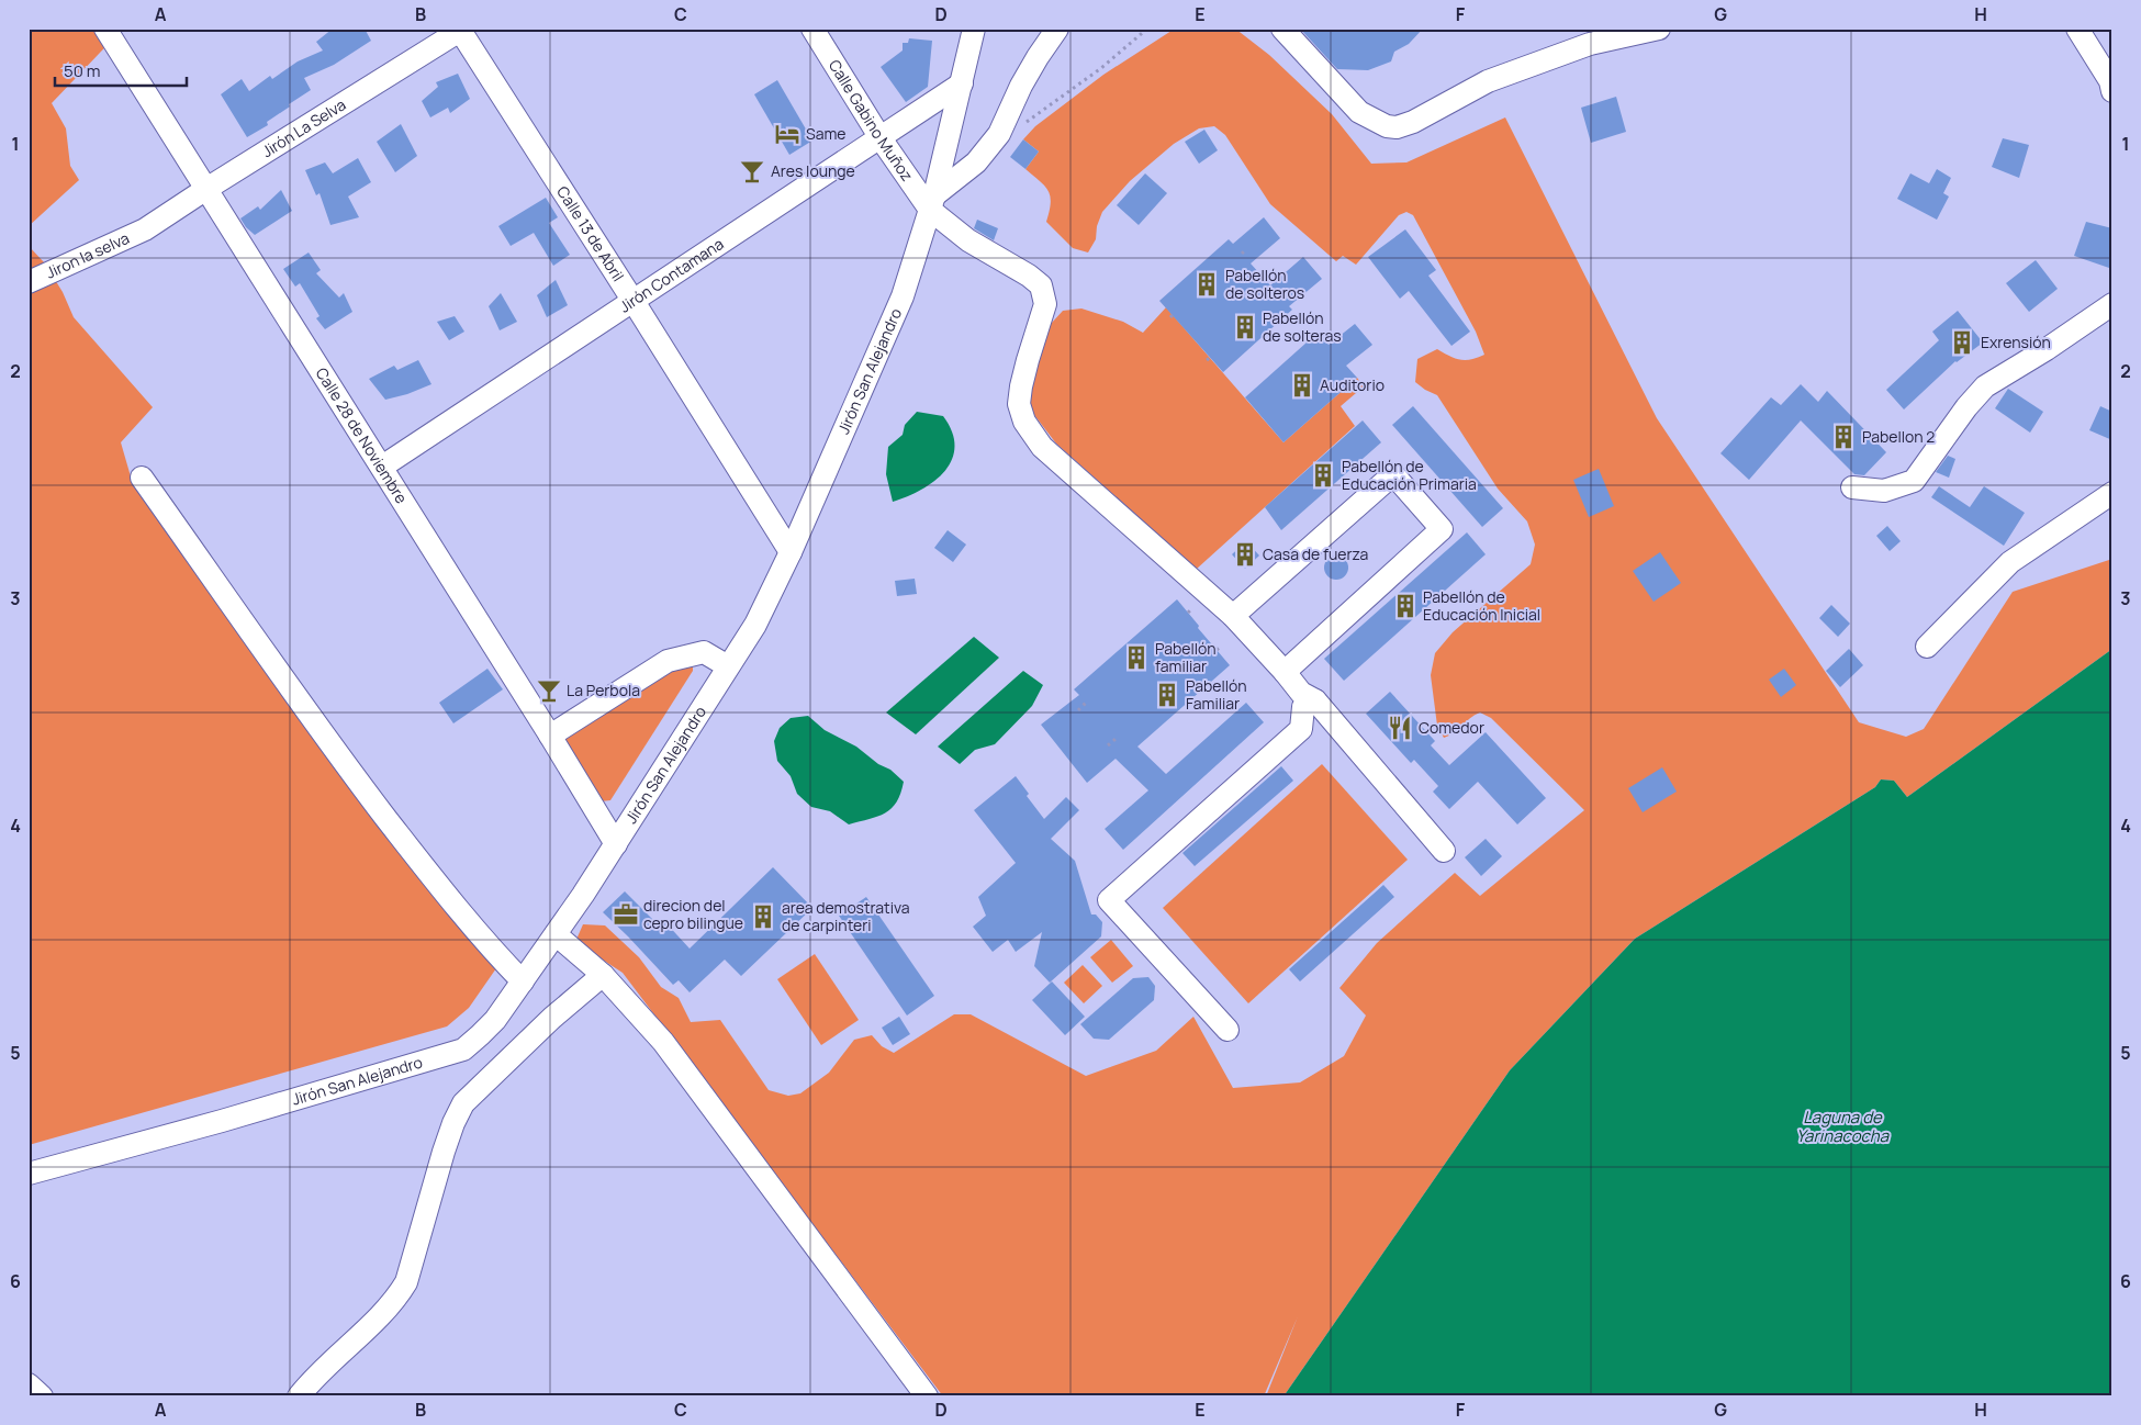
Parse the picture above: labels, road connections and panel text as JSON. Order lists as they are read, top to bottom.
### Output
{
  "streets": {
    "street": [
      "Calle Gabino Muñoz",
      "Jirón La Selva",
      "Calle 13 de Abril",
      "Jiron la selva",
      "Jirón Contamana",
      "Jirón San Alejandro",
      "Calle 28 de Noviembre"
    ]
  },
  "crossings": [
    ["Calle Gabino Muñoz", "Jirón Contamana"],
    ["Calle Gabino Muñoz", "Jirón San Alejandro"],
    ["Jirón La Selva", "Calle 13 de Abril"],
    ["Jirón La Selva", "Jiron la selva"],
    ["Jirón La Selva", "Calle 28 de Noviembre"],
    ["Calle 13 de Abril", "Jirón Contamana"],
    ["Calle 13 de Abril", "Jirón San Alejandro"],
    ["Jirón Contamana", "Jirón San Alejandro"],
    ["Jirón Contamana", "Calle 28 de Noviembre"],
    ["Jirón San Alejandro", "Calle 28 de Noviembre"]
  ],
  "water": ["Laguna de Yarinacocha"],
  "places": {
    "hotel": ["Same"],
    "bar": ["Ares lounge", "La Perbola"],
    "building": [
      "Pabellón de solteros",
      "Pabellón de solteras",
      "Exrensión",
      "Auditorio",
      "Pabellon 2",
      "Pabellón de Educación Primaria",
      "Casa de fuerza",
      "Pabellón de Educación Inicial",
      "Pabellón familiar",
      "Pabellón Familiar",
      "area demostrativa de carpinteri"
    ],
    "restaurant": ["Comedor"],
    "office": ["direcion del cepro bilingue"]
  },
  "scale_bar": "50 m",
  "grid": {
    "columns": [
      "A",
      "B",
      "C",
      "D",
      "E",
      "F",
      "G",
      "H"
    ],
    "rows": [
      "1",
      "2",
      "3",
      "4",
      "5",
      "6"
    ]
  }
}
